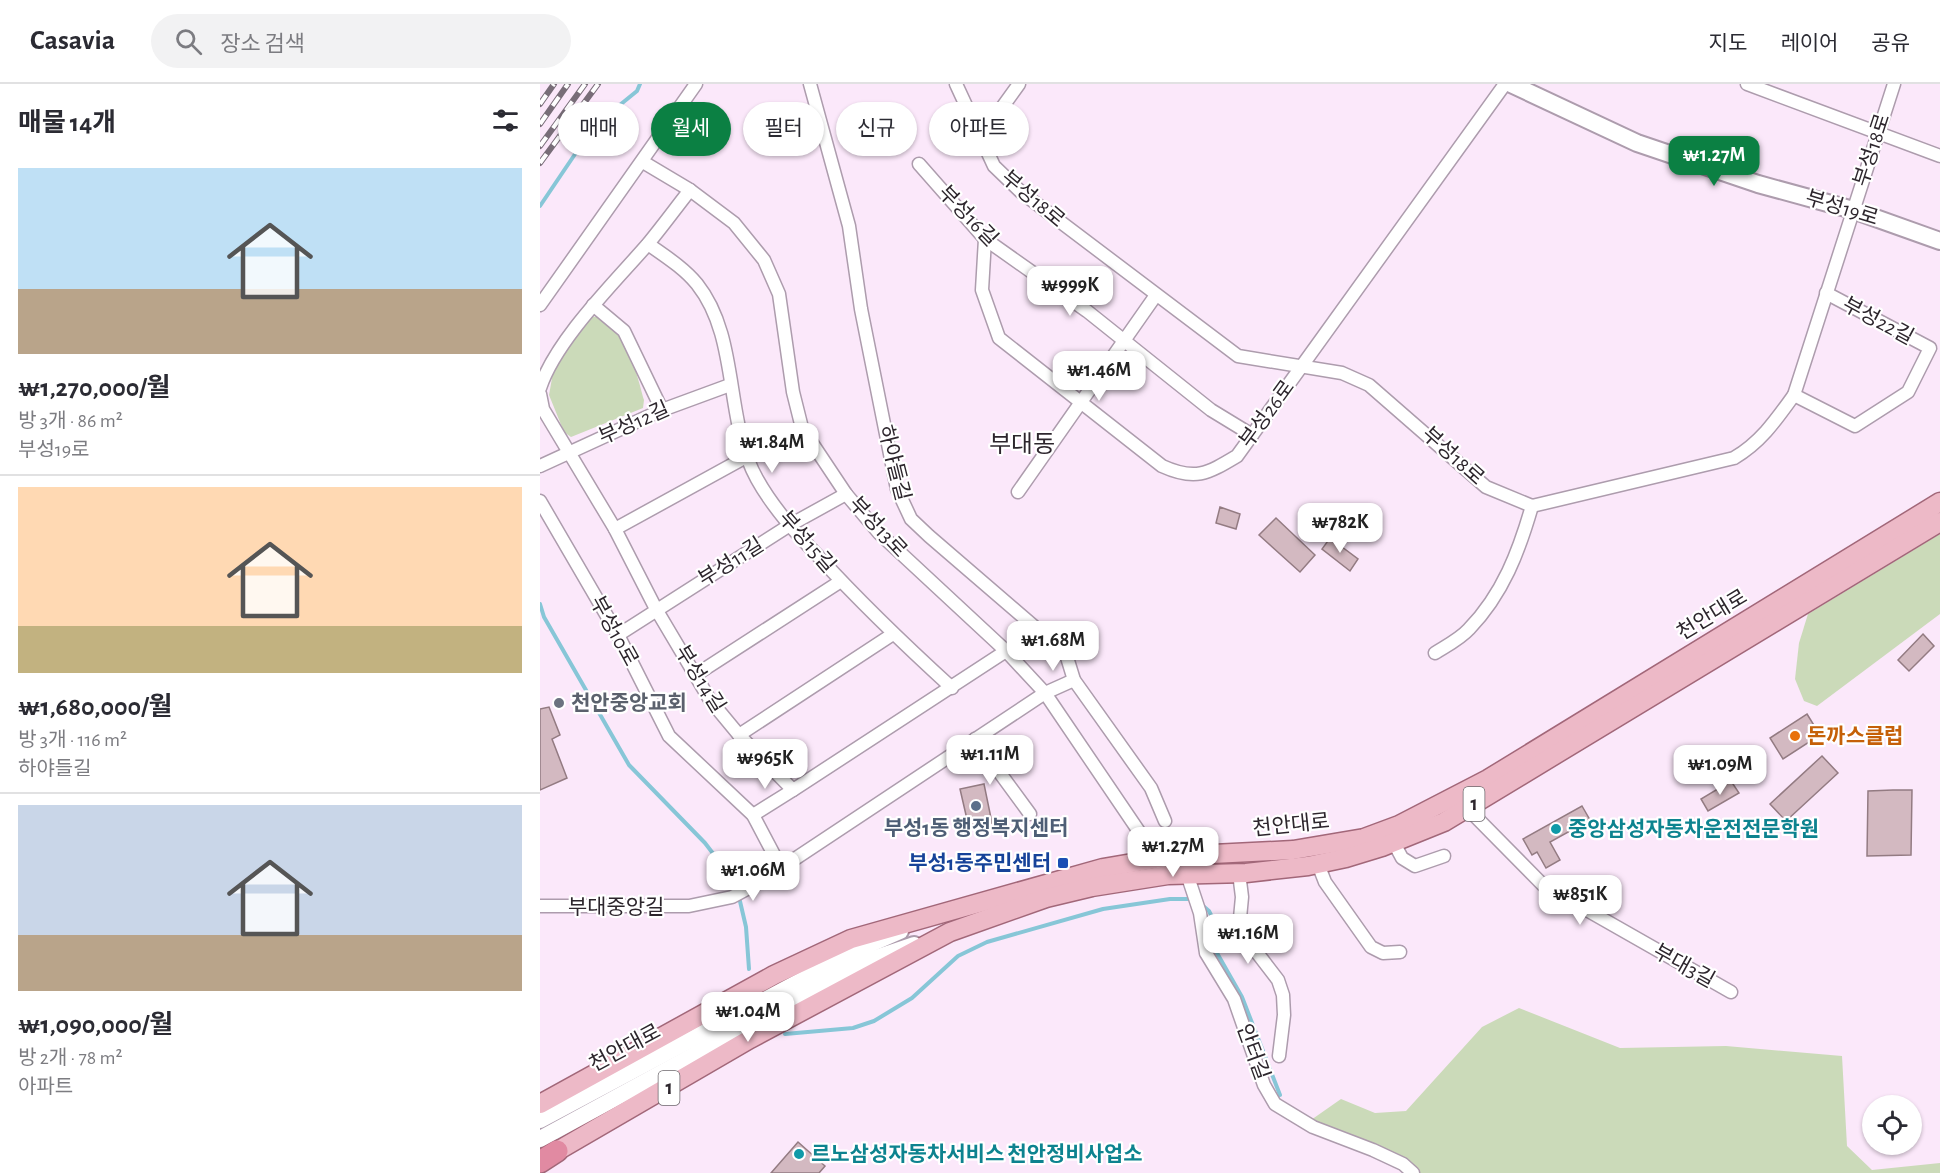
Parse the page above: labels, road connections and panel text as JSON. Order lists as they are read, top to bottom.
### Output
{
  "streets": {
    "main road": ["부성19로", "천안대로", "1"],
    "street": [
      "부성18로",
      "부성16길",
      "부성22길",
      "부성26로",
      "부성12길",
      "하야들길",
      "부성13로",
      "부성15길",
      "부성11길",
      "부성10로",
      "부성14길",
      "부대중앙길",
      "부대3길",
      "안터길"
    ]
  },
  "crossings": [
    ["부성18로", "부성19로"],
    ["부성18로", "부성22길"],
    ["부성18로", "부성26로"],
    ["부성16길", "부성26로"],
    ["부성12길", "부성15길"],
    ["부성12길", "부성14길"],
    ["하야들길", "부대중앙길"],
    ["부성13로", "부성11길"],
    ["부성13로", "천안대로"],
    ["부성13로", "부대중앙길"],
    ["부성15길", "부성11길"],
    ["부성11길", "부성10로"],
    ["부성11길", "부성14길"],
    ["천안대로", "1"],
    ["천안대로", "부대3길"],
    ["천안대로", "안터길"],
    ["부성10로", "부대중앙길"]
  ],
  "districts": ["부대동"],
  "places": {
    "other": [
      "천안중앙교회",
      "돈까스클럽",
      "부성1동 행정복지센터",
      "중앙삼성자동차운전전문학원",
      "르노삼성자동차서비스 천안정비사업소"
    ],
    "transit": ["부성1동주민센터"]
  },
  "page": {
    "header": "Casavia",
    "search": "장소 검색",
    "nav": ["지도", "레이어", "공유"],
    "heading": "매물 14개",
    "chip": [
      "매매",
      "월세",
      "필터",
      "신규",
      "아파트"
    ],
    "price": [
      "₩1.27M",
      "₩999K",
      "₩1.46M",
      "₩1.84M",
      "₩782K",
      "₩1.68M",
      "₩1.11M",
      "₩965K",
      "₩1.09M",
      "₩1.27M",
      "₩1.06M",
      "₩851K",
      "₩1.16M",
      "₩1.04M"
    ],
    "list": [
      {
        "name": "₩1,270,000/월",
        "note": "방 3개 · 86 m² · 부성19로"
      },
      {
        "name": "₩1,680,000/월",
        "note": "방 3개 · 116 m² · 하야들길"
      },
      {
        "name": "₩1,090,000/월",
        "note": "방 2개 · 78 m² · 아파트"
      }
    ]
  }
}
